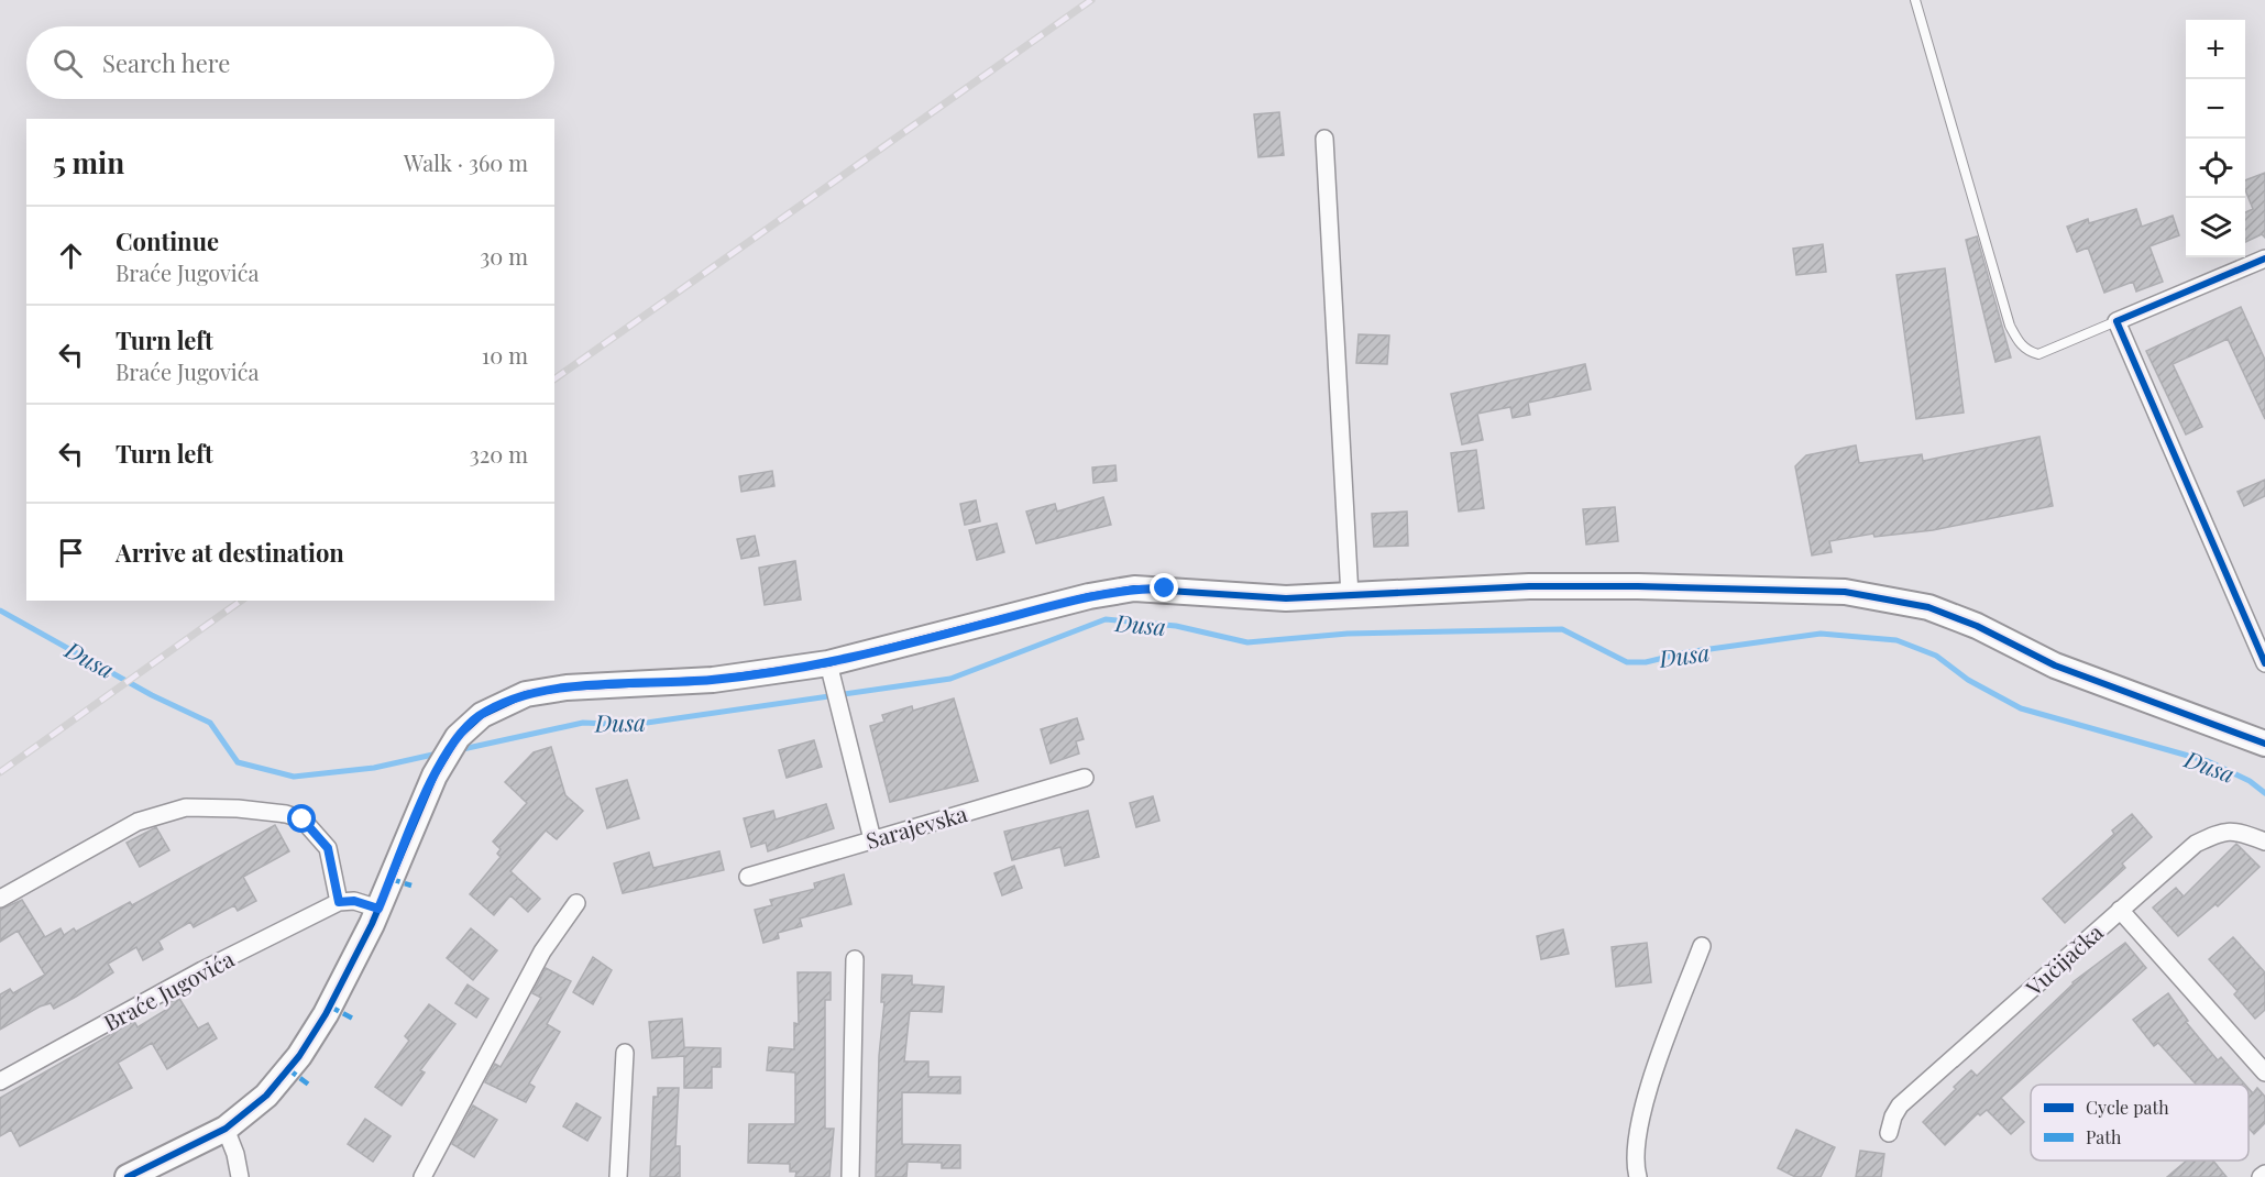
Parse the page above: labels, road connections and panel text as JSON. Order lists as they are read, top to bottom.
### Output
{
  "streets": {
    "street": ["Sarajevska", "Vučijačka", "Braće Jugovića"]
  },
  "water": ["Dusa"],
  "legend": ["Cycle path", "Path"],
  "page": {
    "map_buttons": ["+", "−"],
    "search": "Search here",
    "heading": ["5 min", "Walk · 360 m"],
    "list": [
      ["Continue", "Braće Jugovića", "30 m"],
      ["Turn left", "Braće Jugovića", "10 m"],
      ["Turn left", "320 m"],
      "Arrive at destination"
    ]
  }
}
